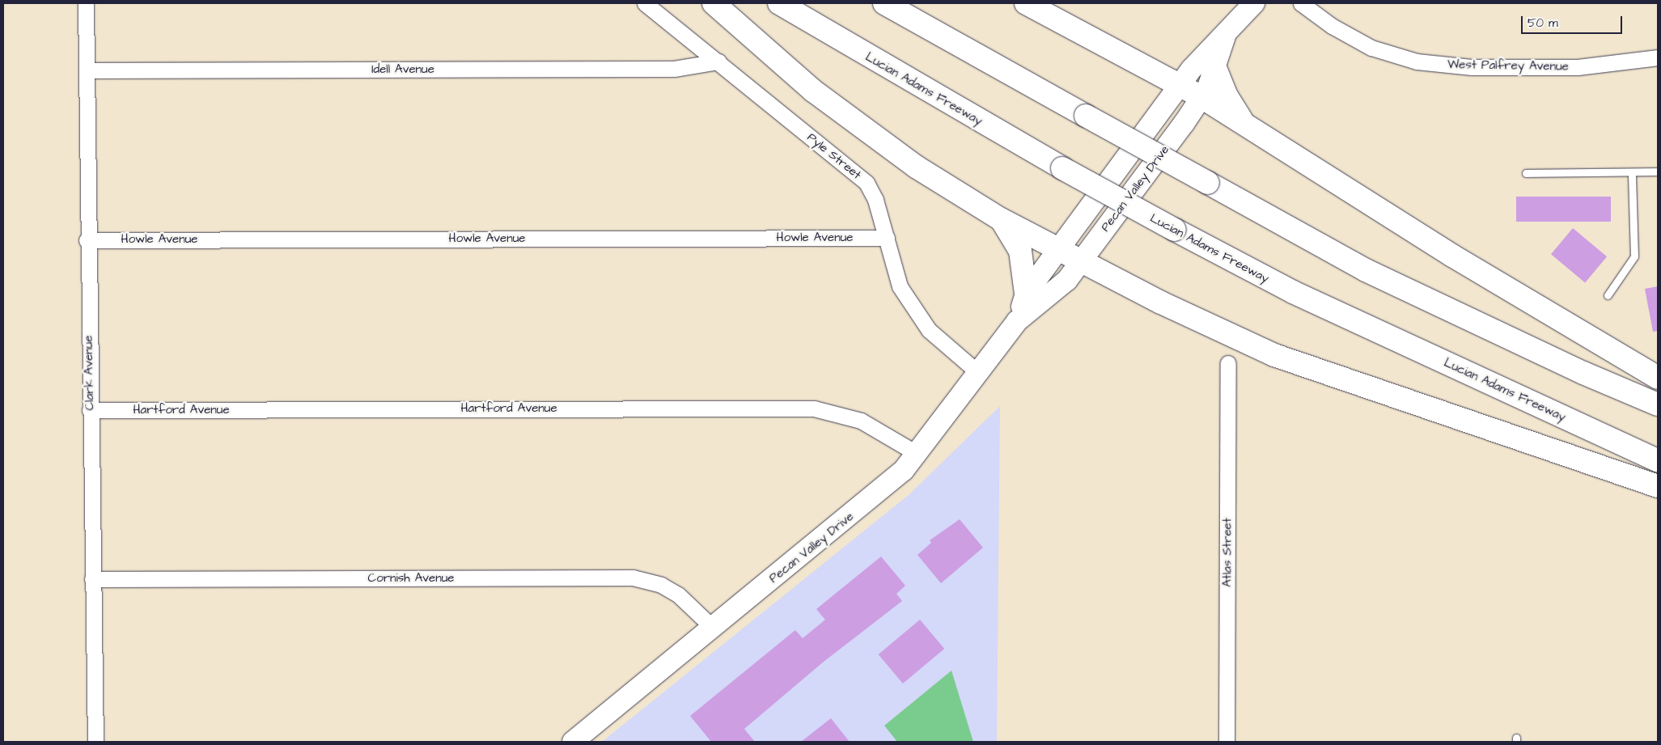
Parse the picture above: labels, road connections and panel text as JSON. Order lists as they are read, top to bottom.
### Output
{
  "streets": {
    "highway": ["Lucian Adams Freeway"],
    "main road": ["Pecan Valley Drive"],
    "street": [
      "West Palfrey Avenue",
      "Idell Avenue",
      "Pyle Street",
      "Howle Avenue",
      "Clark Avenue",
      "Hartford Avenue",
      "Atlas Street",
      "Cornish Avenue"
    ]
  },
  "crossings": [
    ["Idell Avenue", "Pyle Street"],
    ["Idell Avenue", "Clark Avenue"],
    ["Pyle Street", "Pecan Valley Drive"],
    ["Pyle Street", "Howle Avenue"],
    ["Pecan Valley Drive", "Hartford Avenue"],
    ["Pecan Valley Drive", "Cornish Avenue"],
    ["Howle Avenue", "Clark Avenue"],
    ["Clark Avenue", "Hartford Avenue"],
    ["Clark Avenue", "Cornish Avenue"]
  ],
  "scale_bar": "50 m"
}
